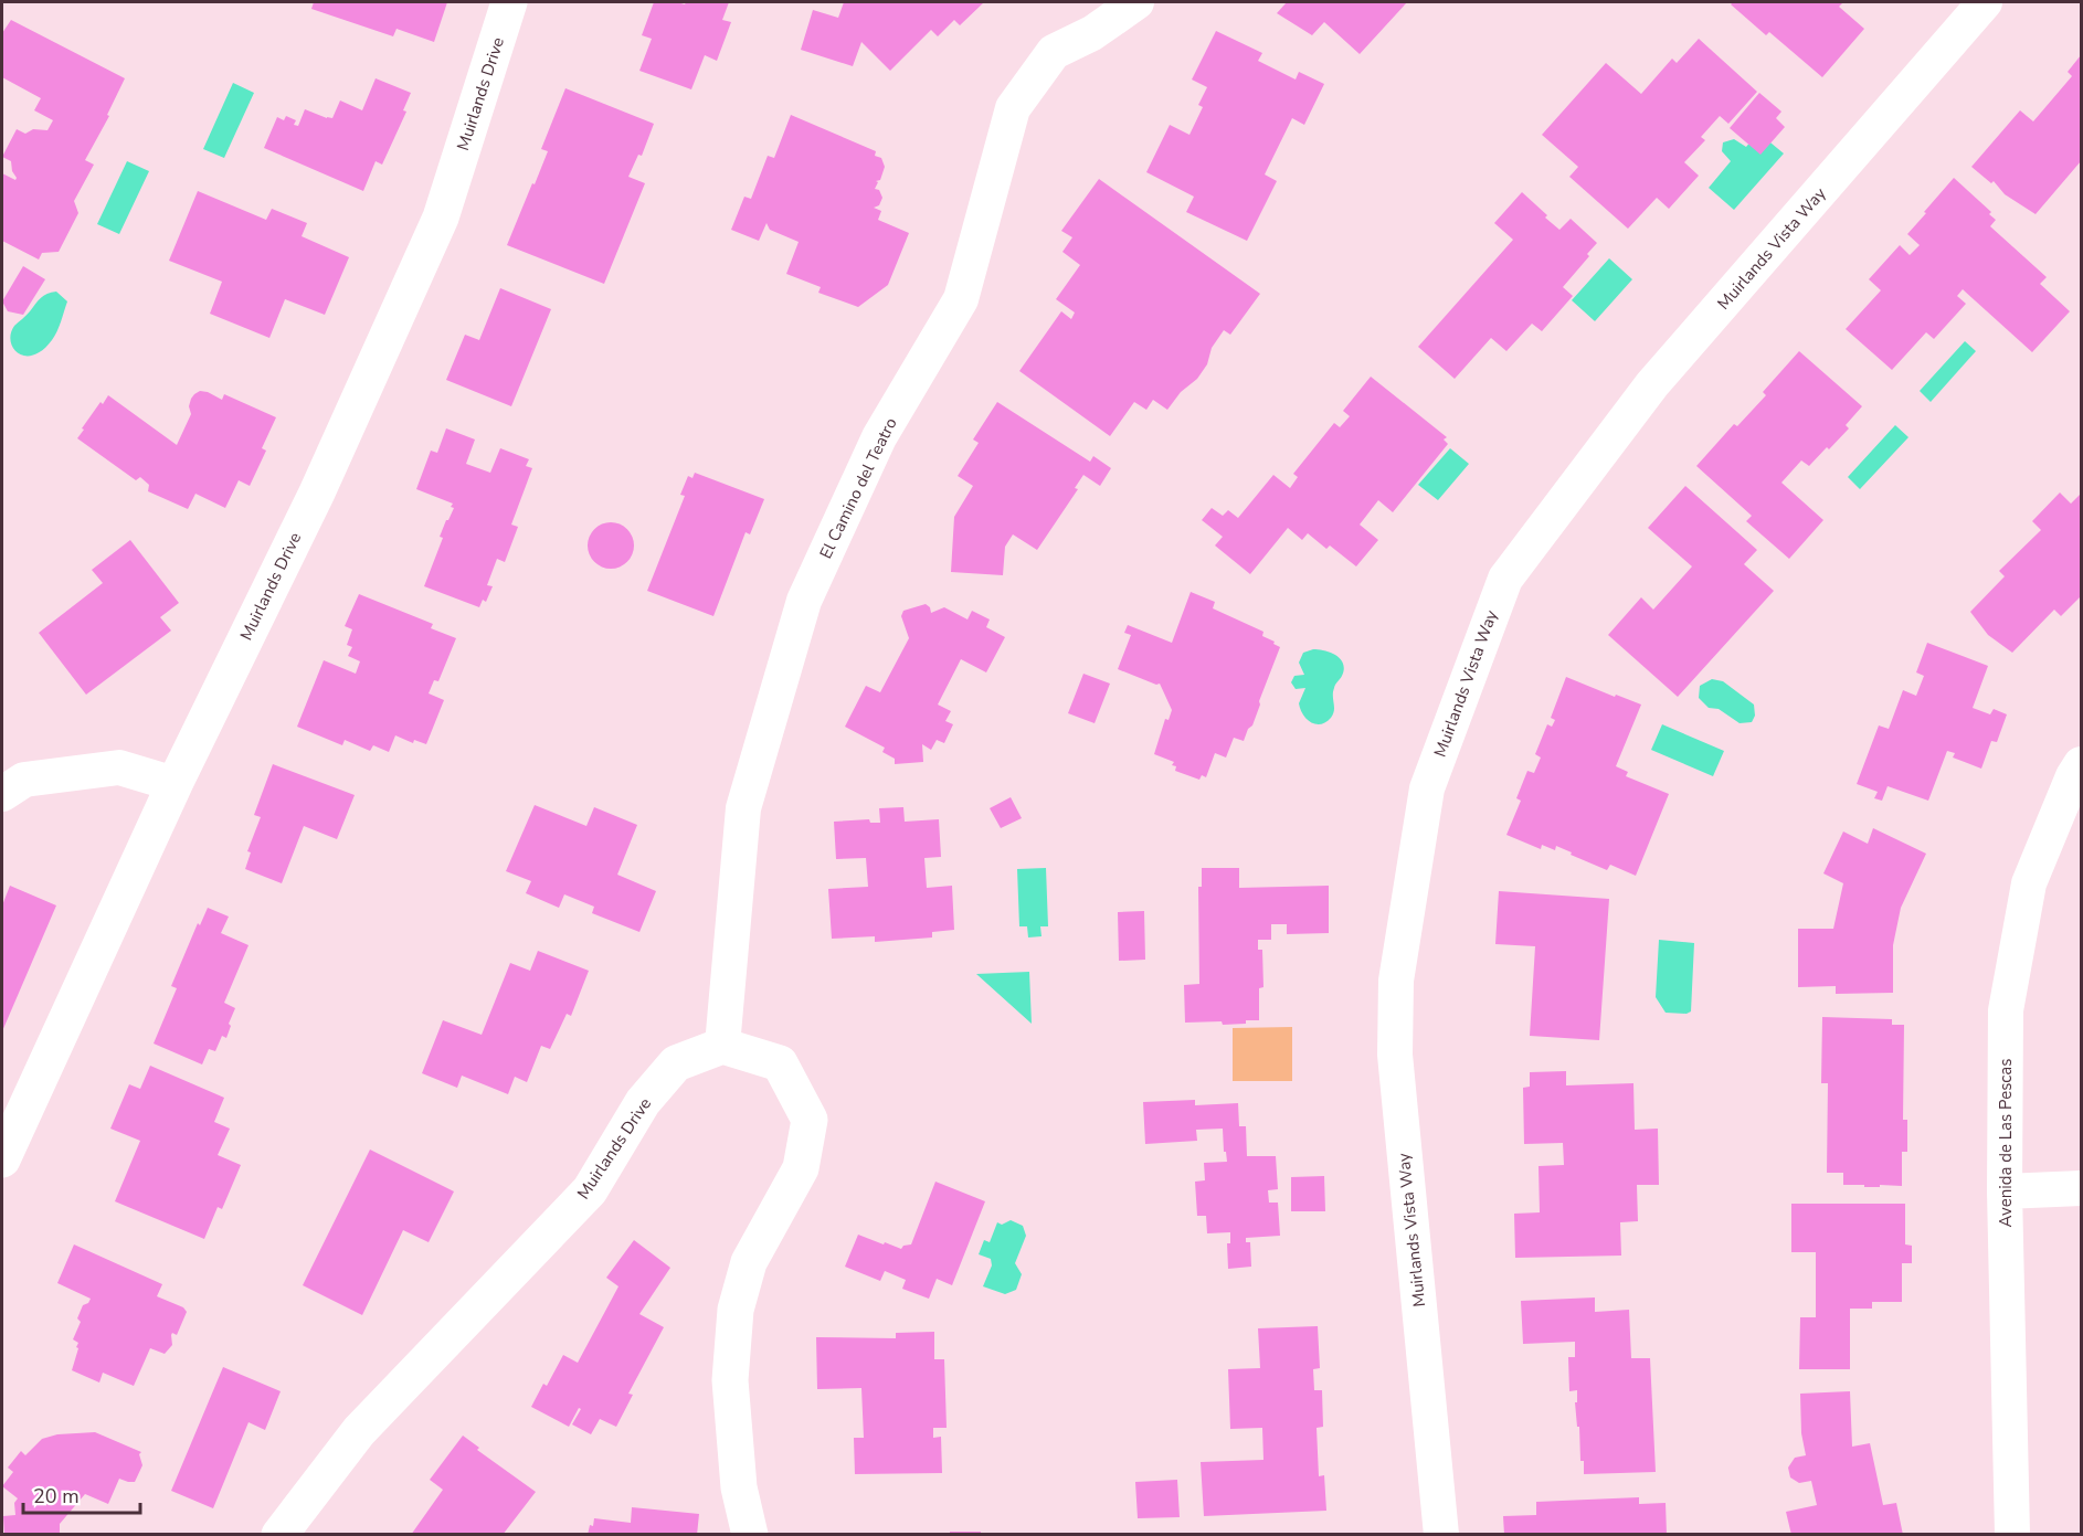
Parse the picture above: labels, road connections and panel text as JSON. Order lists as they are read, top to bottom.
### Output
{
  "streets": {
    "street": [
      "Muirlands Drive",
      "Muirlands Vista Way",
      "El Camino del Teatro",
      "Avenida de Las Pescas"
    ]
  },
  "crossings": [
    ["Muirlands Drive", "El Camino del Teatro"]
  ],
  "scale_bar": "20 m"
}
